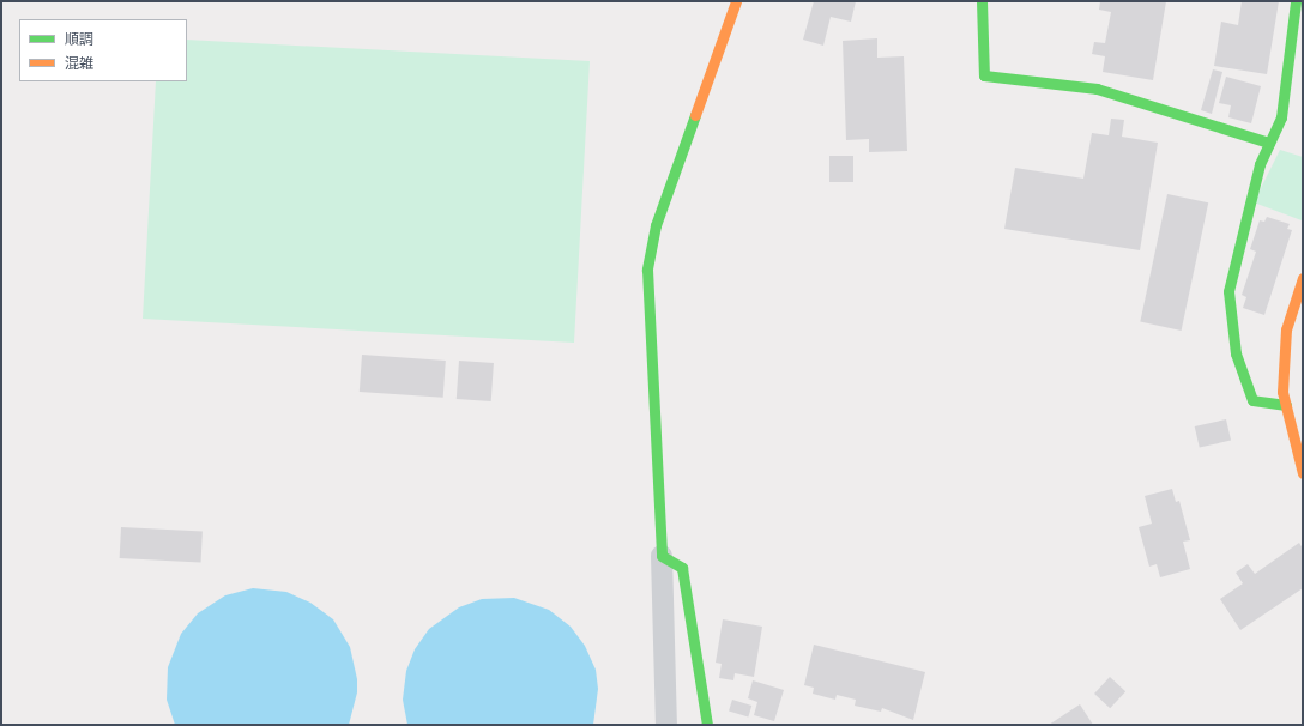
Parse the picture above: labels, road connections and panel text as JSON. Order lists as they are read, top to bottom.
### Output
{
  "legend": ["順調", "混雑"]
}
